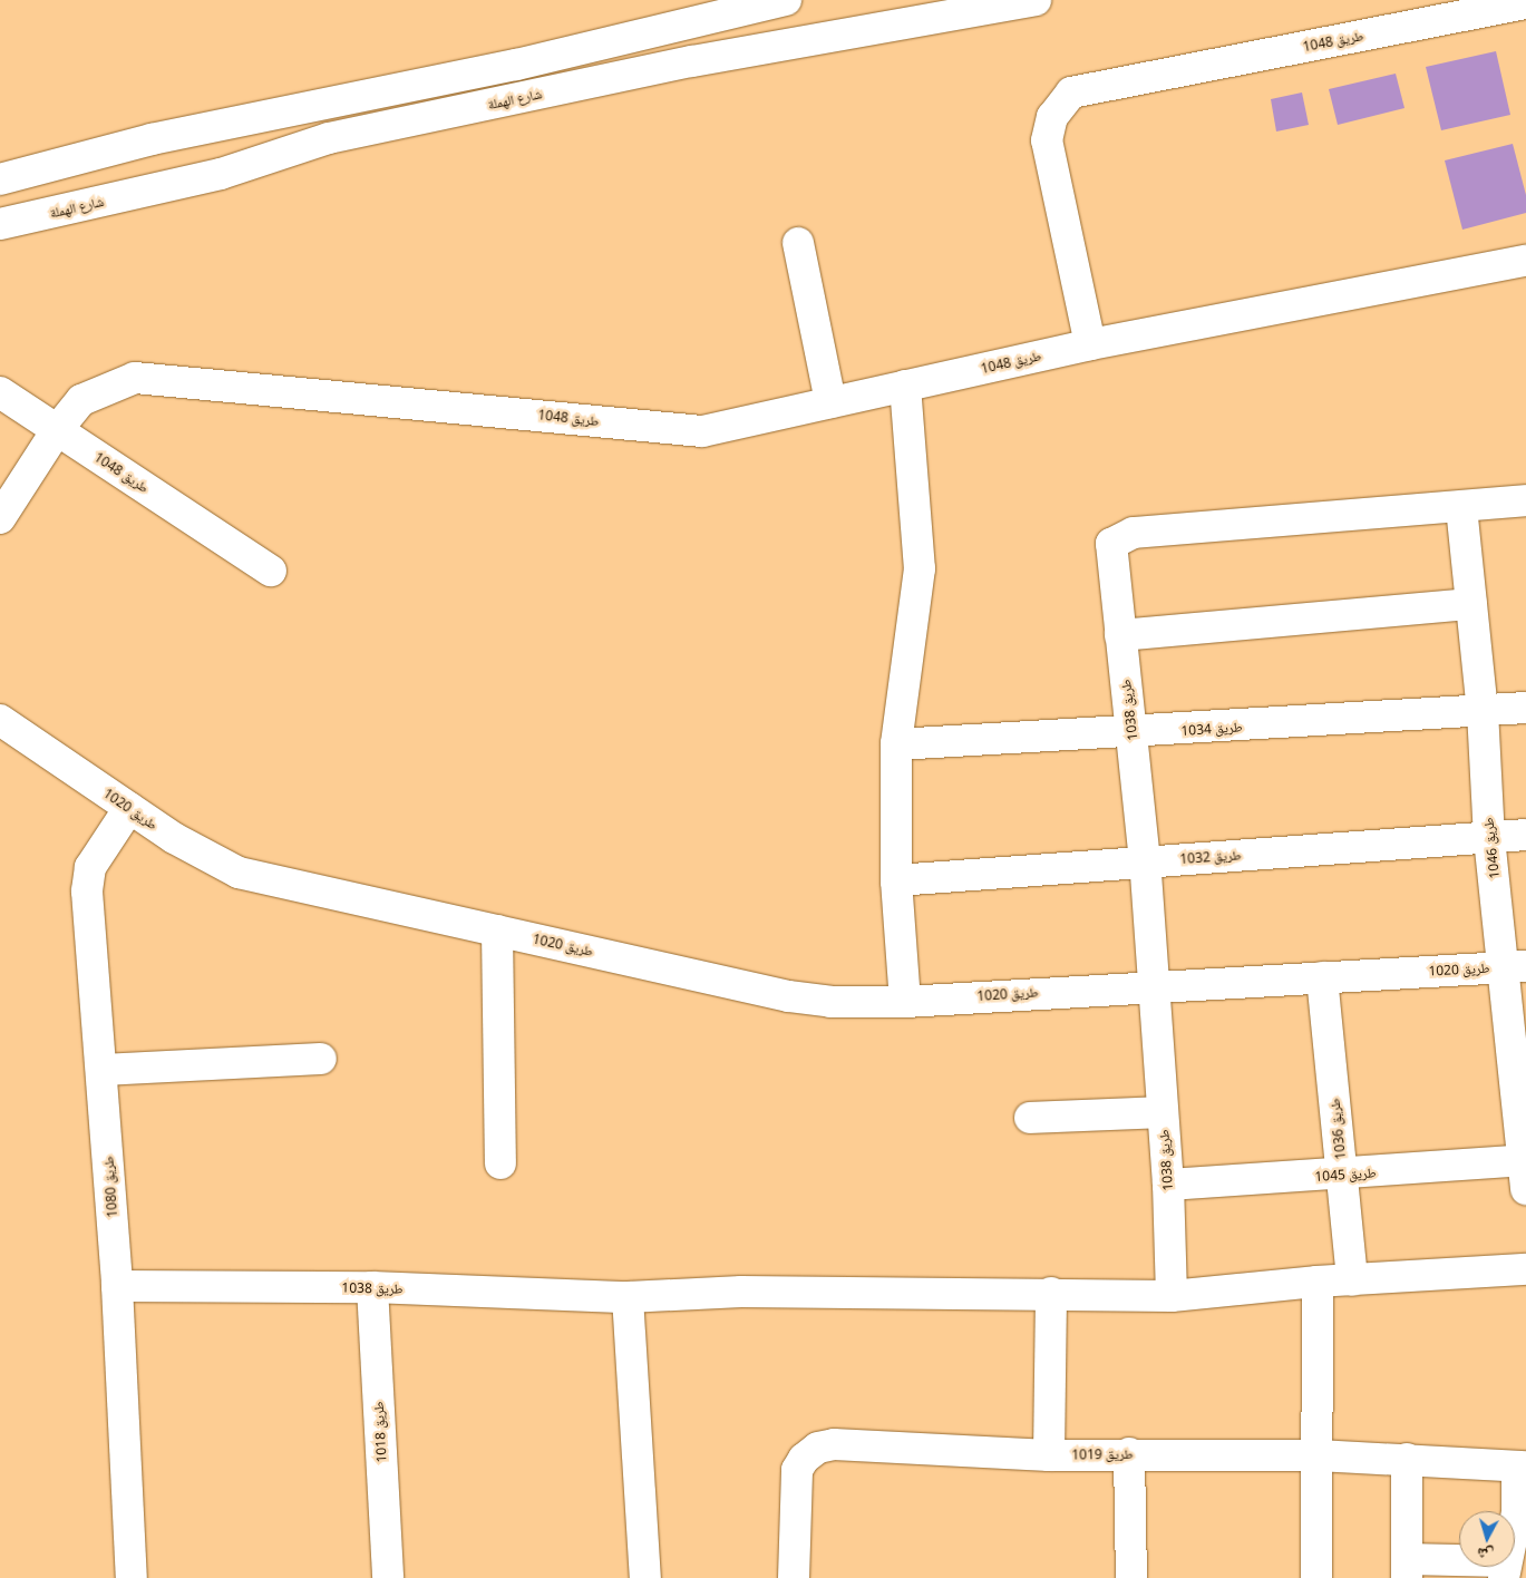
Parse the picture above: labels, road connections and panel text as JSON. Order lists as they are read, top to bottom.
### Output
{
  "streets": {
    "street": [
      "طريق 1048",
      "شارع الهملة",
      "طريق 1038",
      "طريق 1034",
      "طريق 1020",
      "طريق 1046",
      "طريق 1032",
      "طريق 1036",
      "طريق 1045",
      "طريق 1080",
      "طريق 1018",
      "طريق 1019"
    ]
  },
  "crossings": [
    ["طريق 1038", "طريق 1034"],
    ["طريق 1038", "طريق 1020"],
    ["طريق 1038", "طريق 1046"],
    ["طريق 1038", "طريق 1032"],
    ["طريق 1038", "طريق 1036"],
    ["طريق 1038", "طريق 1045"],
    ["طريق 1038", "طريق 1080"],
    ["طريق 1038", "طريق 1018"],
    ["طريق 1034", "طريق 1046"],
    ["طريق 1020", "طريق 1046"],
    ["طريق 1020", "طريق 1036"],
    ["طريق 1020", "طريق 1080"],
    ["طريق 1046", "طريق 1032"],
    ["طريق 1046", "طريق 1045"],
    ["طريق 1036", "طريق 1045"]
  ],
  "north": "bottom"
}
